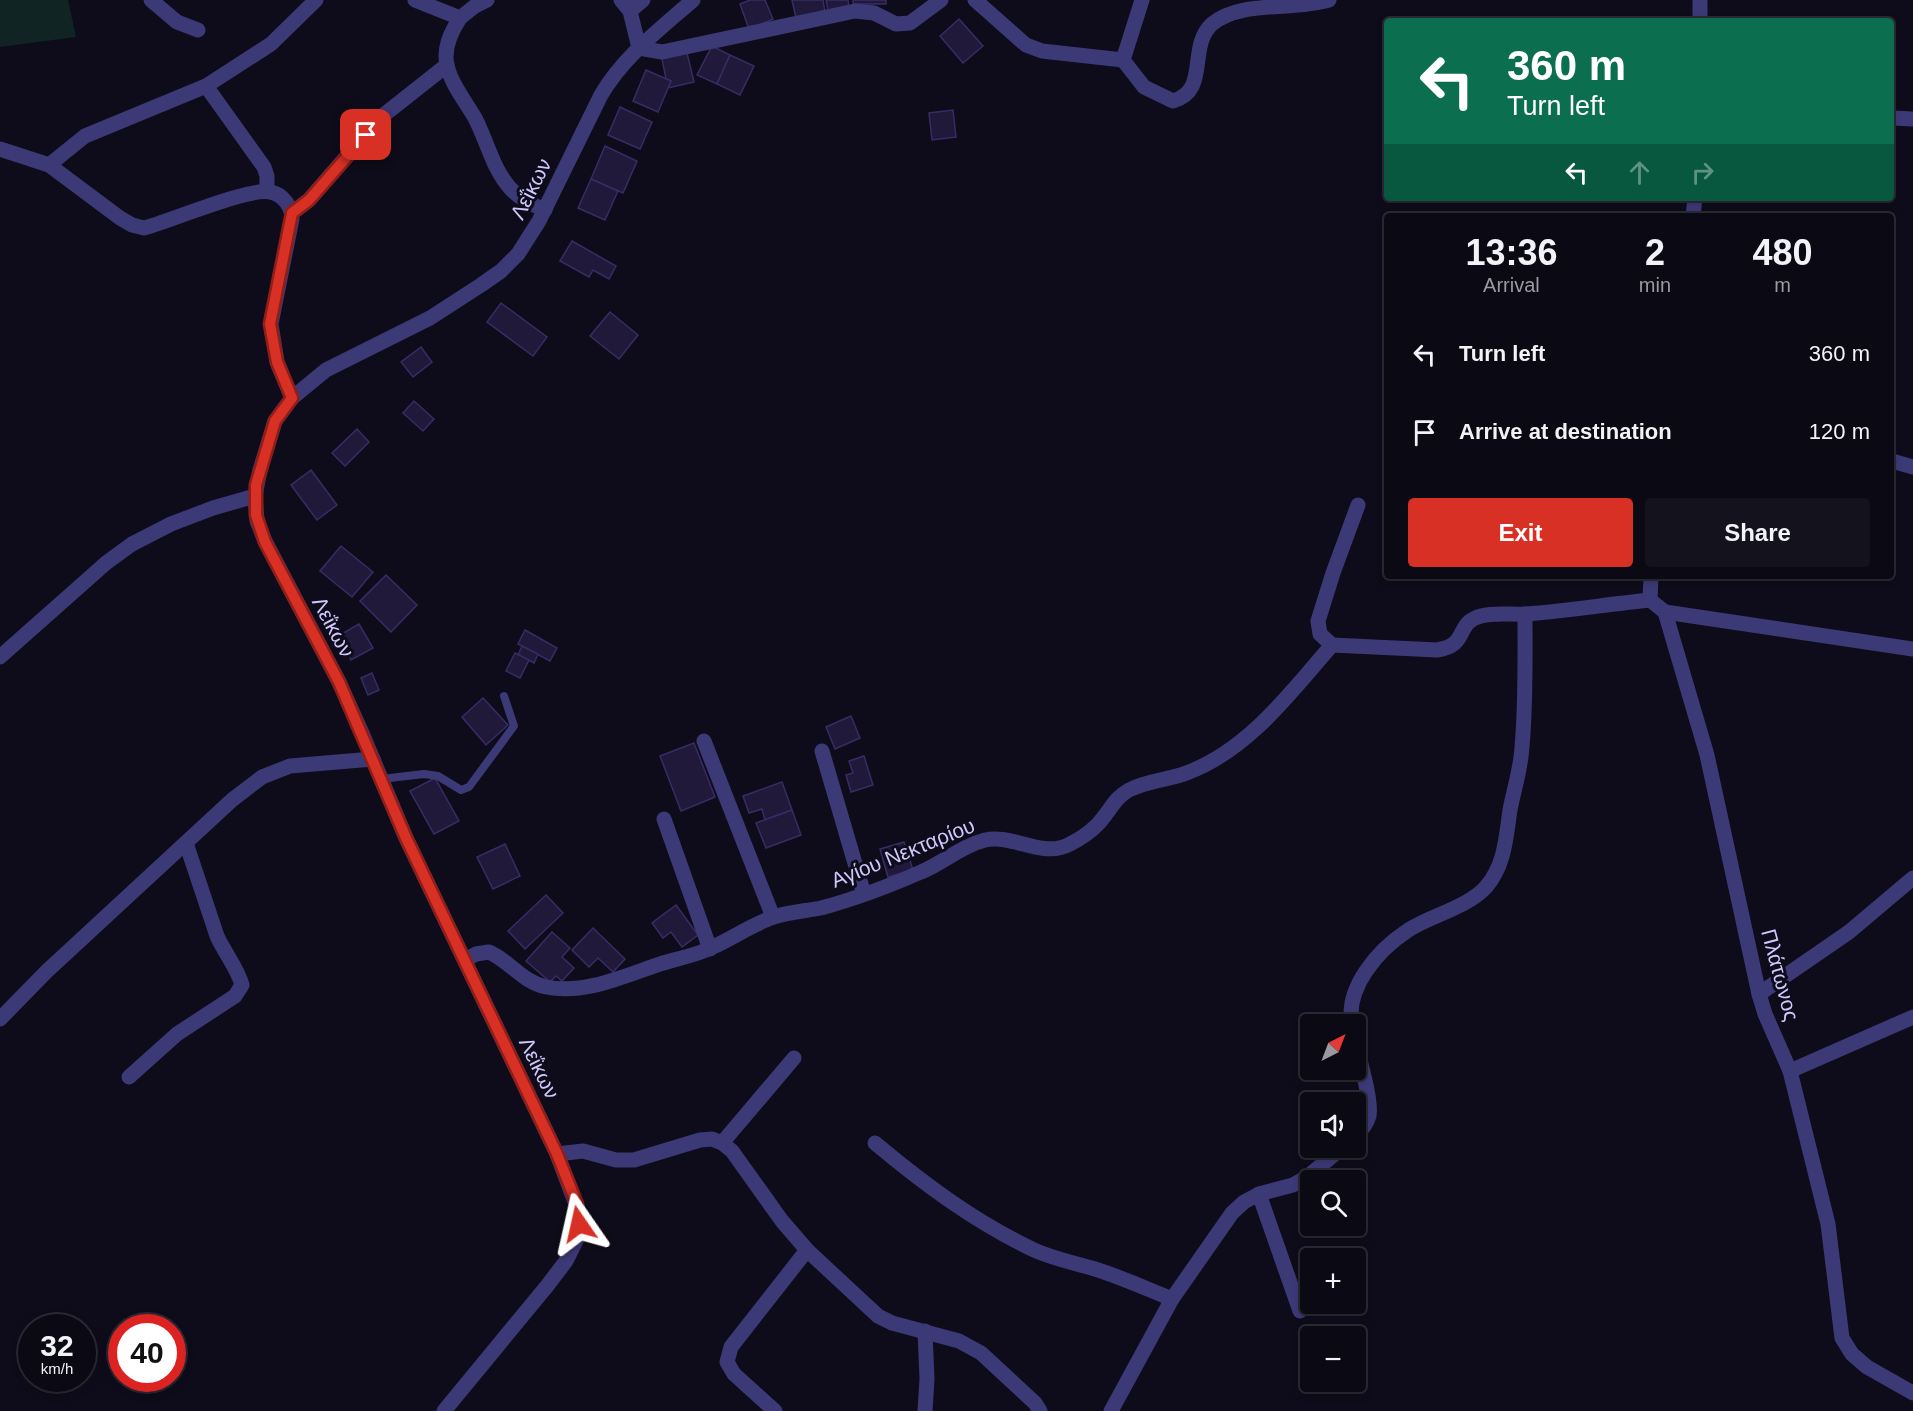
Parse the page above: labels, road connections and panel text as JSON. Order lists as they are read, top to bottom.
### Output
{
  "streets": {
    "street": ["Λεΐκων", "Αγίου Νεκταρίου", "Πλάτωνος"]
  },
  "crossings": [
    ["Λεΐκων", "Αγίου Νεκταρίου"]
  ],
  "north": "top right",
  "page": {
    "turn": ["360 m", "Turn left"],
    "eta": [
      "13:36",
      "Arrival",
      "2",
      "min",
      "480",
      "m"
    ],
    "list": [
      {
        "name": "Turn left",
        "value": "360 m"
      },
      {
        "name": "Arrive at destination",
        "value": "120 m"
      }
    ],
    "buttons": ["Exit", "Share"],
    "map_buttons": ["+", "−"],
    "speed": "32 km/h",
    "limit": "40"
  }
}
